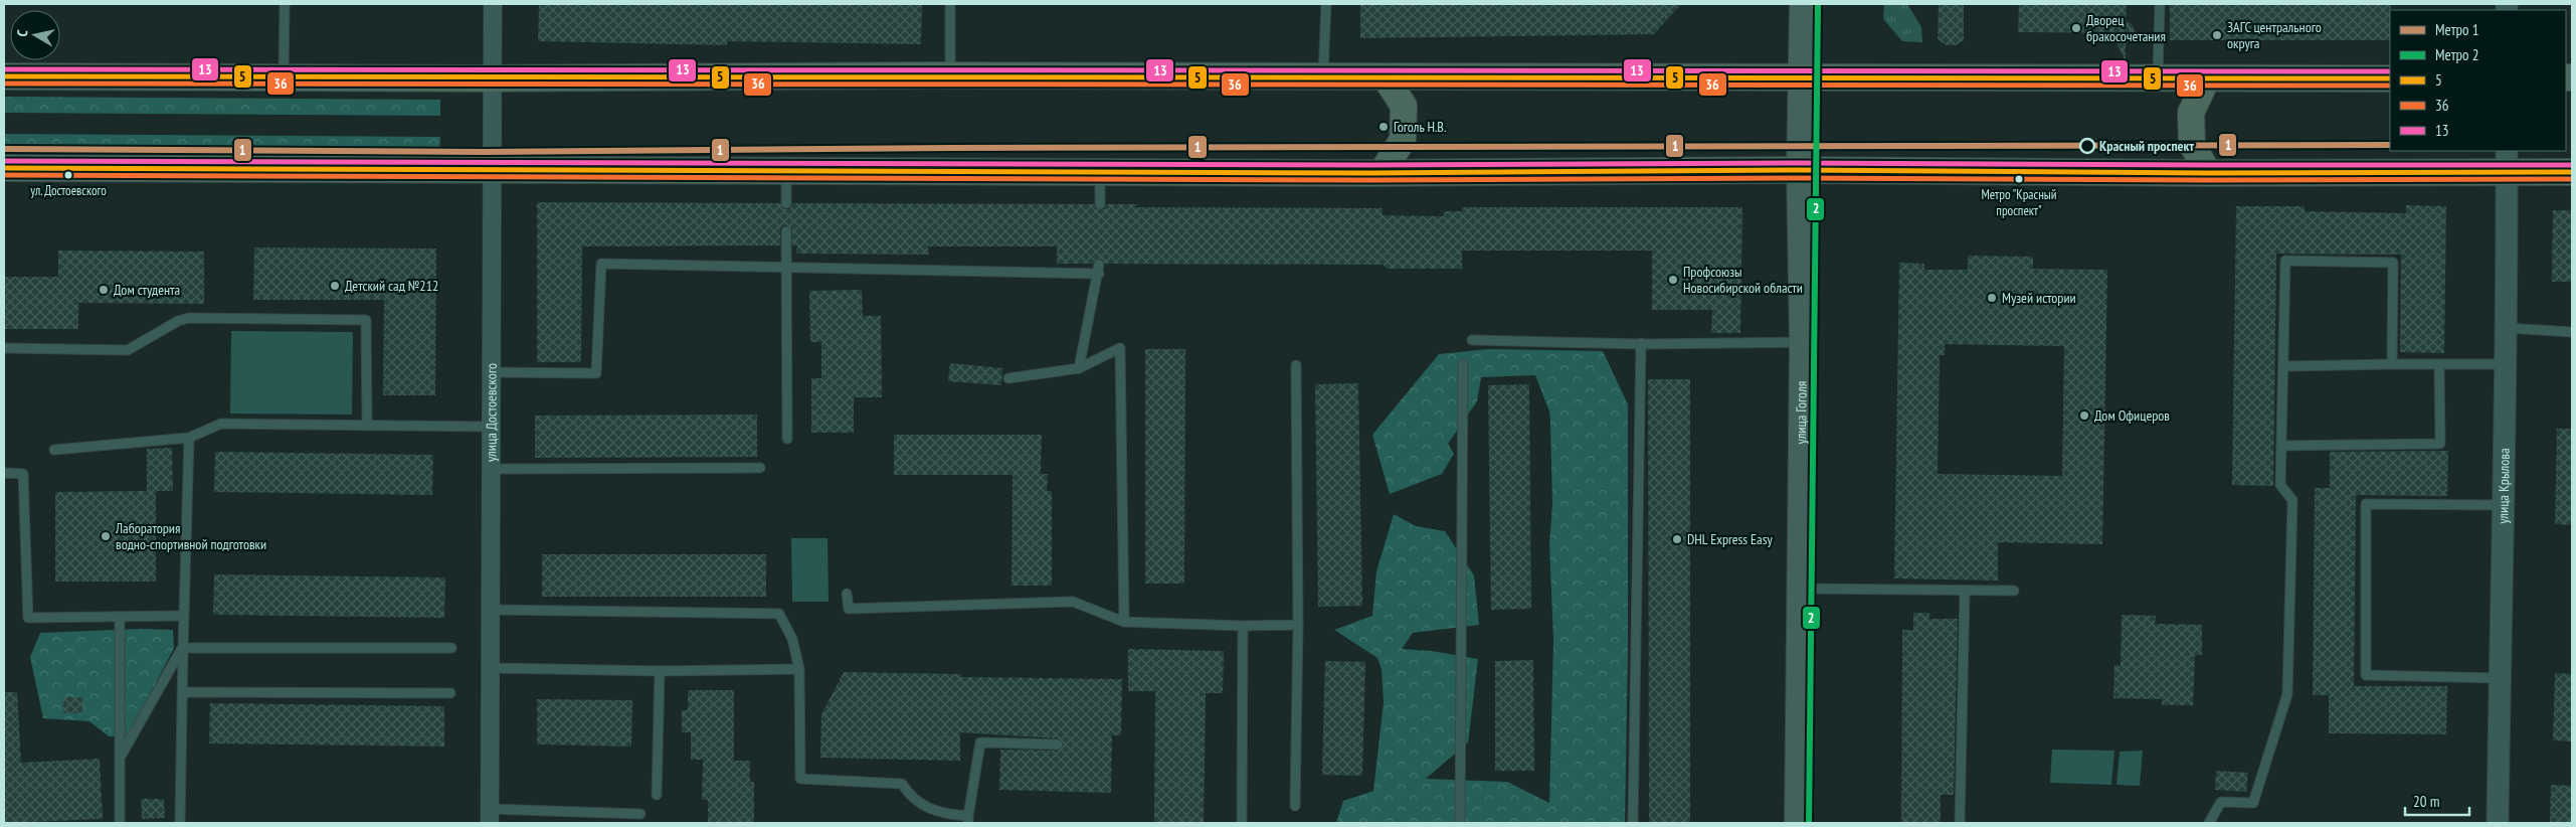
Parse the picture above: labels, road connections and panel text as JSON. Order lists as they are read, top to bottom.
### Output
{
  "streets": {
    "main road": ["улица Гоголя"],
    "street": ["улица Достоевского", "улица Крылова"]
  },
  "places": [
    "Дворец бракосочетания",
    "ЗАГС центрального округа",
    "Гоголь Н.В.",
    "Красный проспект",
    "ул. Достоевского",
    "Метро \"Красный проспект\"",
    "Профсоюзы Новосибирской области",
    "Детский сад №212",
    "Дом студента",
    "Музей истории",
    "Дом Офицеров",
    "Лаборатория водно-спортивной подготовки",
    "DHL Express Easy"
  ],
  "lines": [
    "metro line 2",
    "transit line 13",
    "transit line 5",
    "transit line 36",
    "metro line 1"
  ],
  "legend": [
    "Метро 1",
    "Метро 2",
    "5",
    "36",
    "13"
  ],
  "scale_bar": "20 m",
  "north": "left"
}
